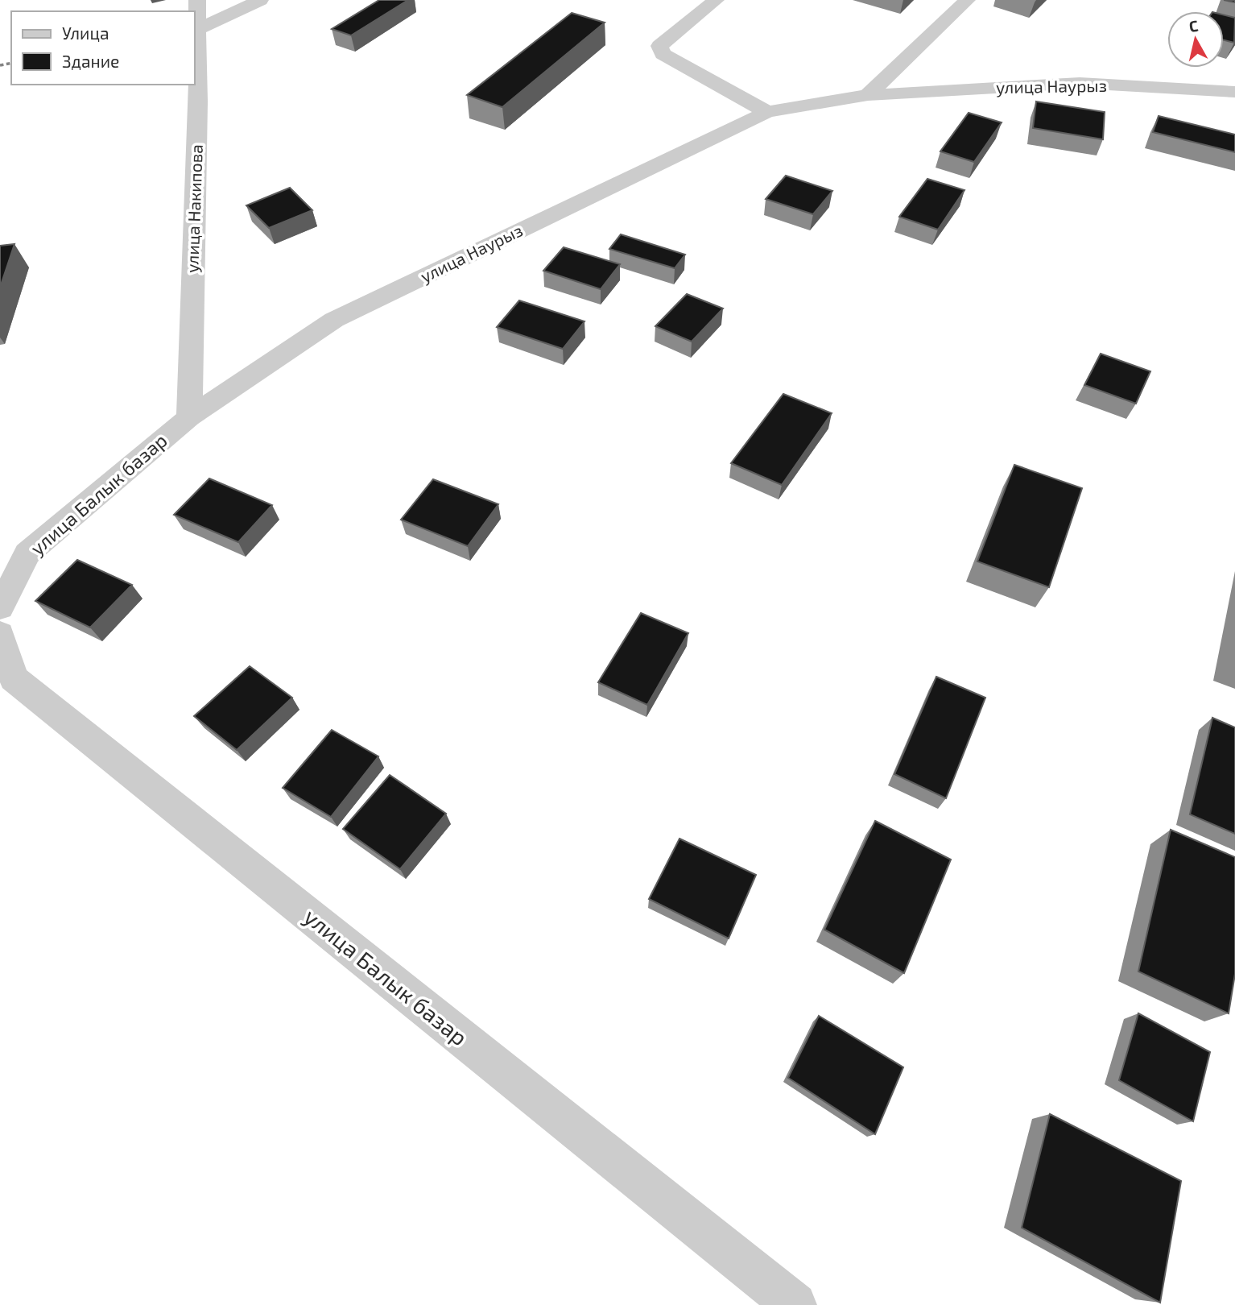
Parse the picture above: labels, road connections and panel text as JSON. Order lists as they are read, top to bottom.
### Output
{
  "streets": {
    "street": ["улица Наурыз", "улица Накипова", "улица Балык базар"]
  },
  "crossings": [
    ["улица Наурыз", "улица Накипова"],
    ["улица Наурыз", "улица Балык базар"],
    ["улица Накипова", "улица Балык базар"]
  ],
  "legend": ["Улица", "Здание"],
  "north": "top"
}
